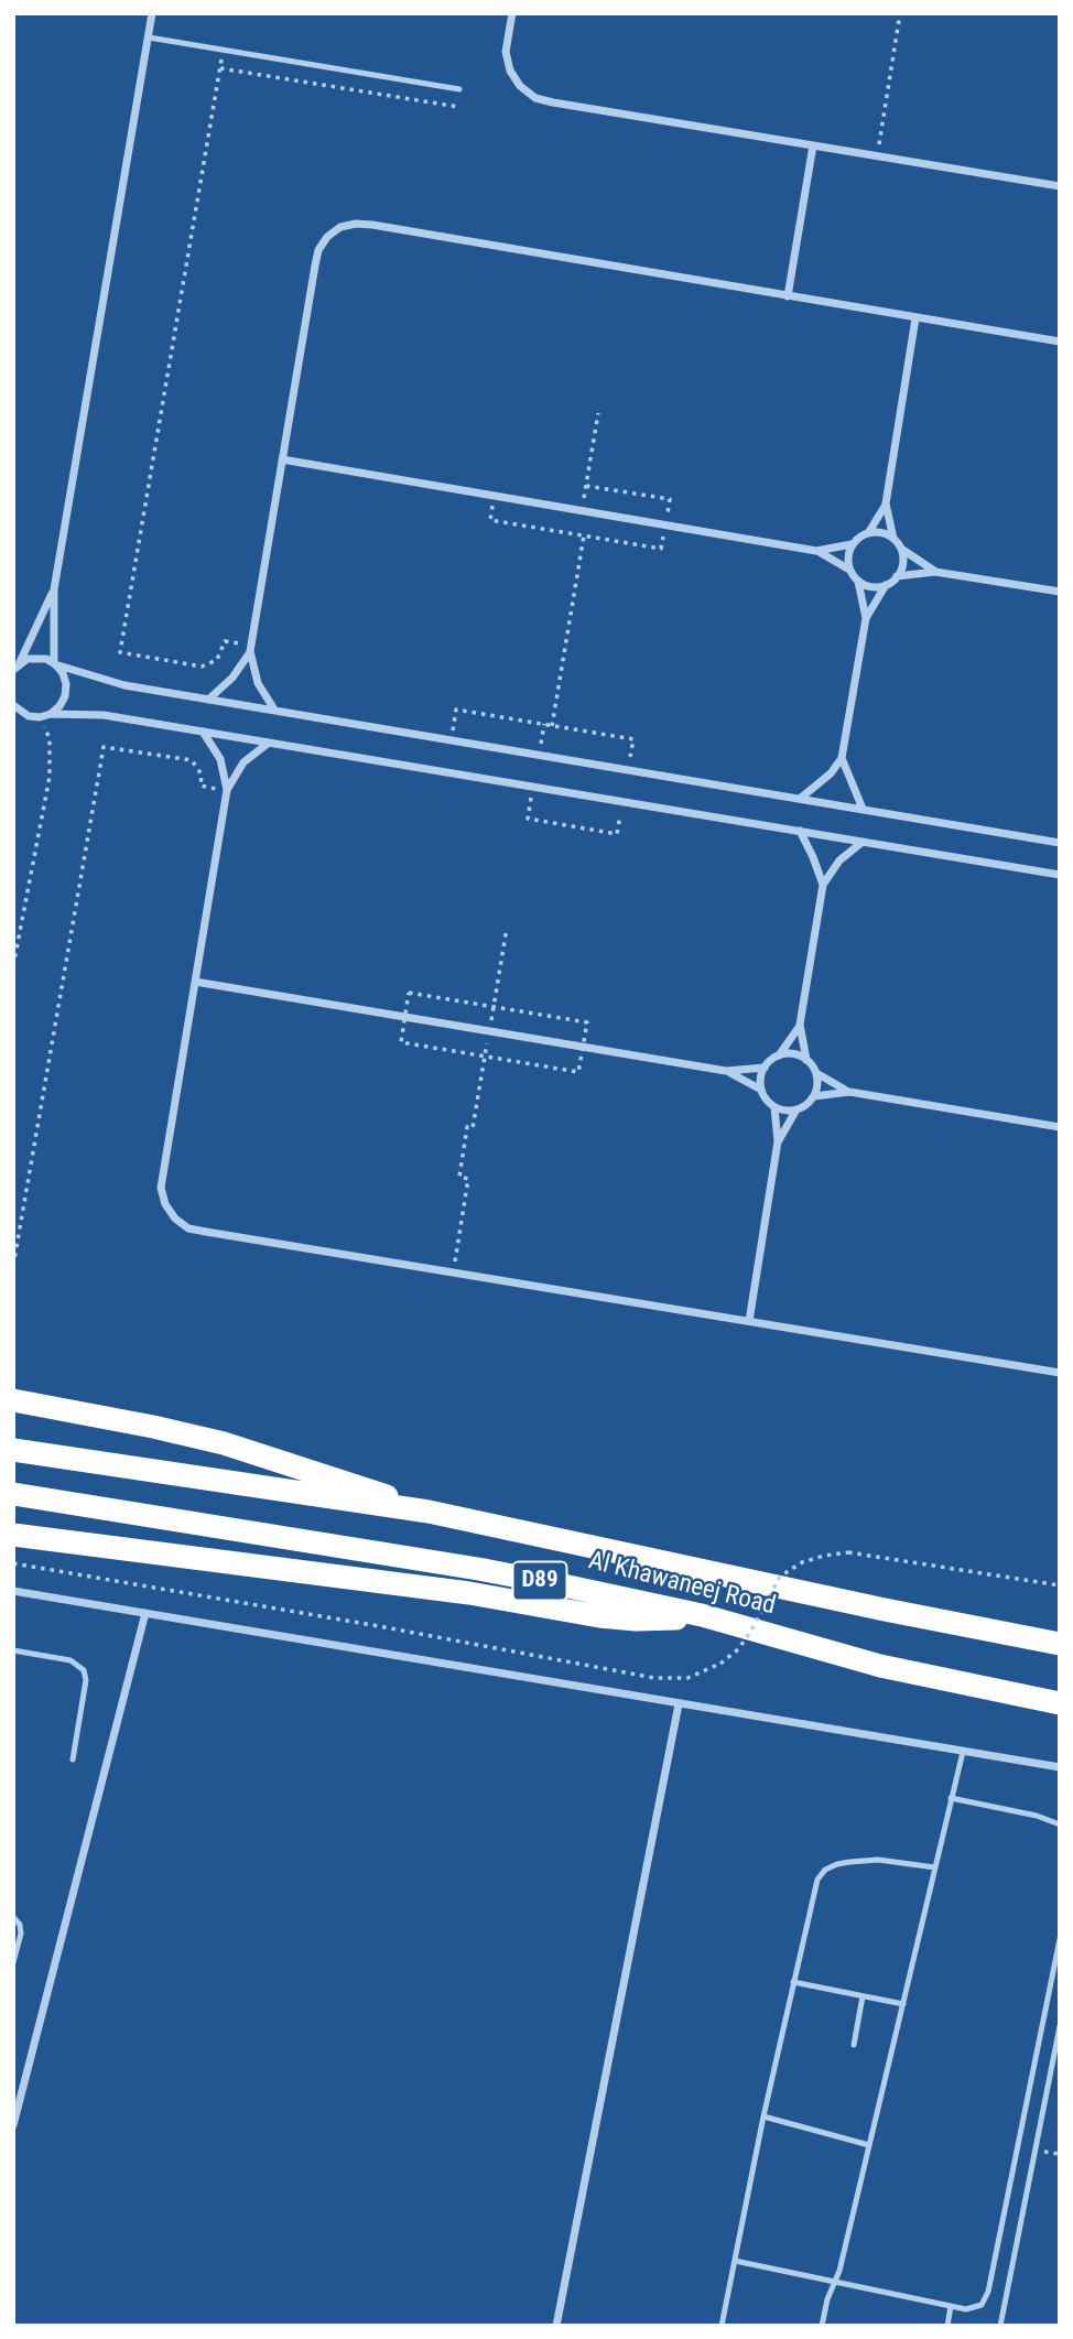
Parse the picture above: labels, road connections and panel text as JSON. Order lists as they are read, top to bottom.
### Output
{
  "streets": {
    "highway": ["D89", "Al Khawaneej Road"]
  }
}
